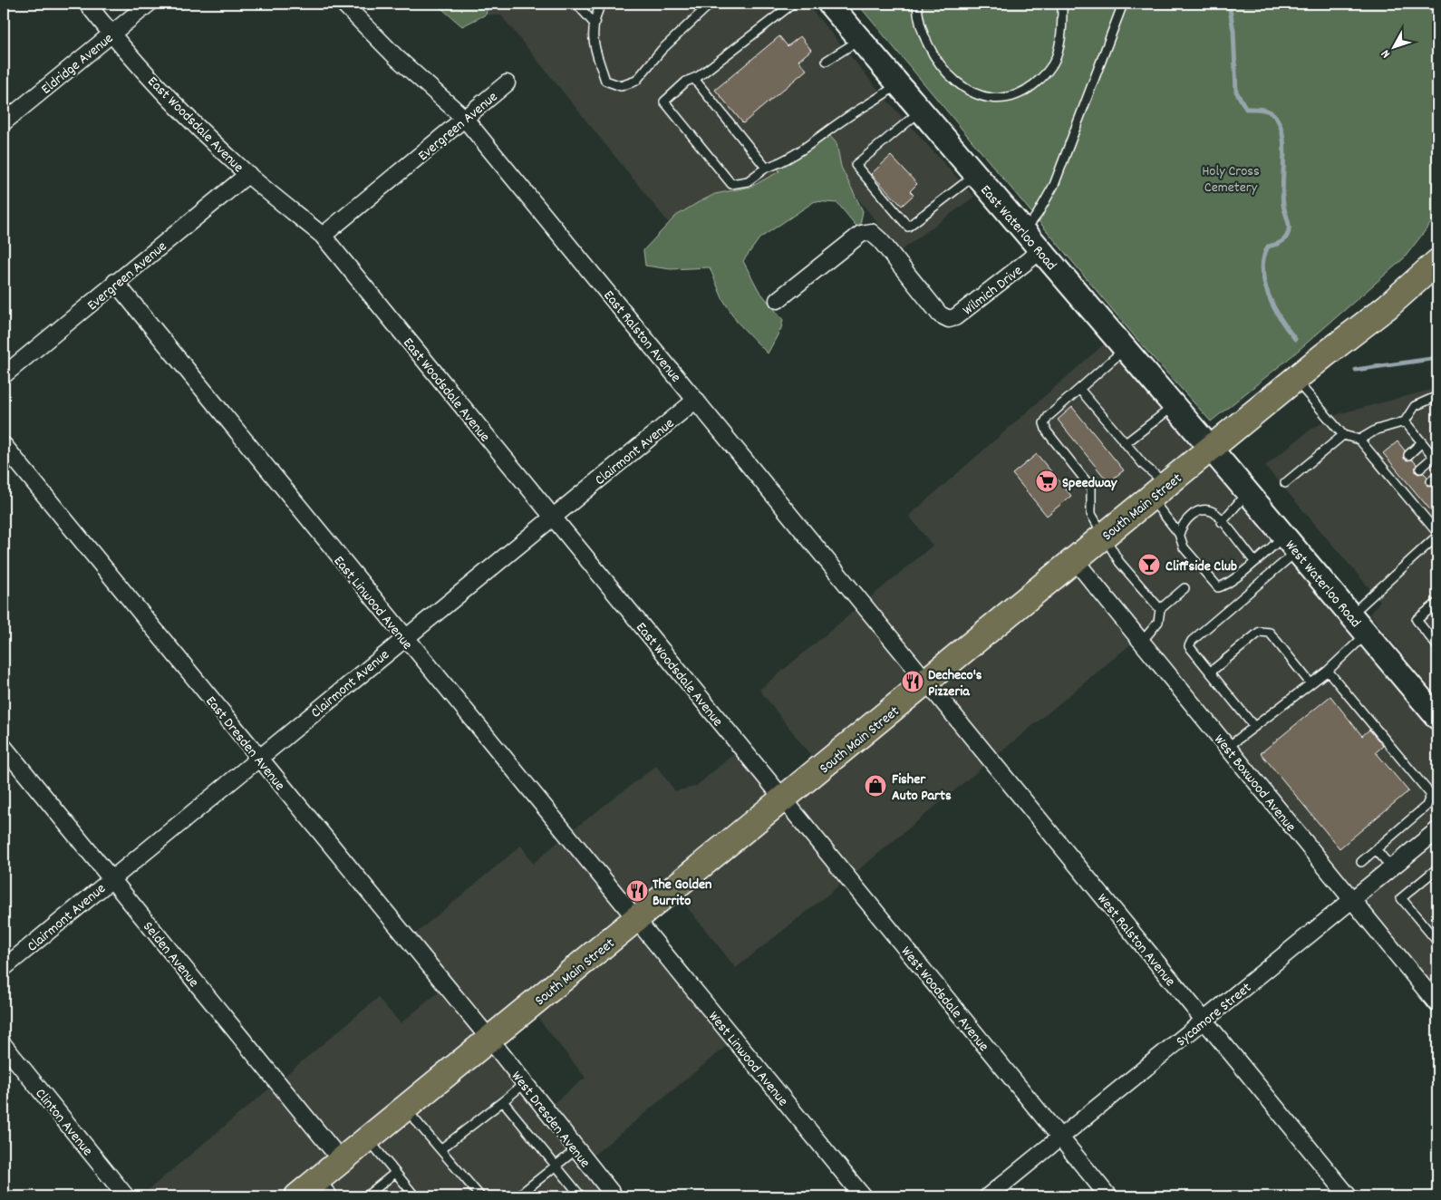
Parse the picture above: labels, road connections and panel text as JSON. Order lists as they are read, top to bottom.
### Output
{
  "streets": {
    "main road": ["East Waterloo Road", "South Main Street", "West Waterloo Road"],
    "street": [
      "Eldridge Avenue",
      "East Woodsdale Avenue",
      "Evergreen Avenue",
      "Wilmich Drive",
      "East Ralston Avenue",
      "Clairmont Avenue",
      "East Linwood Avenue",
      "East Dresden Avenue",
      "West Boxwood Avenue",
      "West Ralston Avenue",
      "Selden Avenue",
      "West Woodsdale Avenue",
      "Sycamore Street",
      "West Linwood Avenue",
      "West Dresden Avenue",
      "Clinton Avenue"
    ]
  },
  "crossings": [
    ["Eldridge Avenue", "East Woodsdale Avenue"],
    ["East Woodsdale Avenue", "Evergreen Avenue"],
    ["East Woodsdale Avenue", "Clairmont Avenue"],
    ["East Woodsdale Avenue", "South Main Street"],
    ["East Woodsdale Avenue", "West Woodsdale Avenue"],
    ["Evergreen Avenue", "East Ralston Avenue"],
    ["Evergreen Avenue", "East Linwood Avenue"],
    ["East Waterloo Road", "Wilmich Drive"],
    ["East Waterloo Road", "South Main Street"],
    ["East Waterloo Road", "West Waterloo Road"],
    ["East Ralston Avenue", "Clairmont Avenue"],
    ["East Ralston Avenue", "South Main Street"],
    ["East Ralston Avenue", "West Ralston Avenue"],
    ["Clairmont Avenue", "East Linwood Avenue"],
    ["Clairmont Avenue", "East Dresden Avenue"],
    ["Clairmont Avenue", "Selden Avenue"],
    ["South Main Street", "West Waterloo Road"],
    ["South Main Street", "East Linwood Avenue"],
    ["South Main Street", "East Dresden Avenue"],
    ["South Main Street", "West Boxwood Avenue"],
    ["South Main Street", "West Ralston Avenue"],
    ["South Main Street", "Selden Avenue"],
    ["South Main Street", "West Woodsdale Avenue"],
    ["South Main Street", "West Linwood Avenue"],
    ["South Main Street", "West Dresden Avenue"],
    ["East Linwood Avenue", "West Linwood Avenue"],
    ["East Dresden Avenue", "West Dresden Avenue"],
    ["West Boxwood Avenue", "Sycamore Street"],
    ["West Ralston Avenue", "Sycamore Street"],
    ["West Woodsdale Avenue", "Sycamore Street"]
  ],
  "parks": ["Holy Cross Cemetery"],
  "places": {
    "supermarket": ["Speedway"],
    "bar": ["Cliffside Club"],
    "restaurant": ["Decheco's Pizzeria", "The Golden Burrito"],
    "shop": ["Fisher Auto Parts"]
  },
  "north": "bottom left"
}
